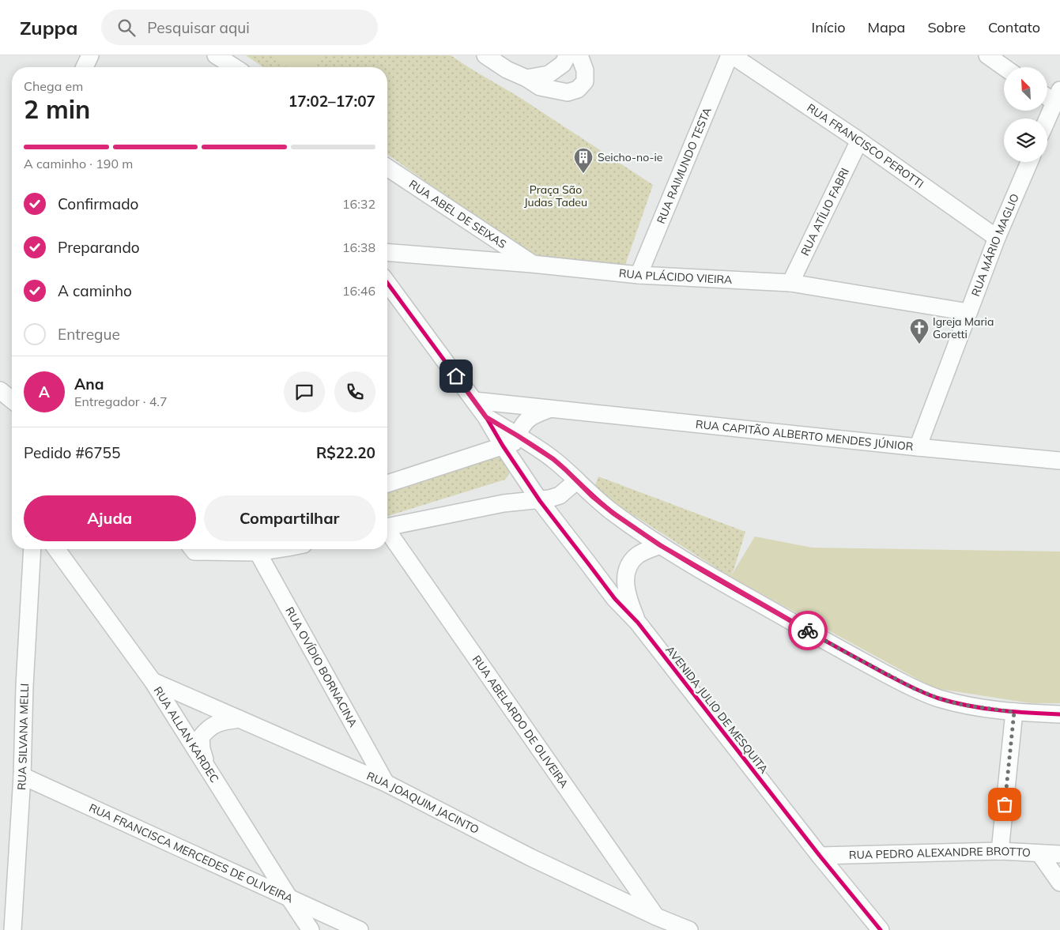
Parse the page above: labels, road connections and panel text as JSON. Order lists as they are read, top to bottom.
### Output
{
  "streets": {
    "street": [
      "RUA FRANCISCO PEROTTI",
      "RUA RAIMUNDO TESTA",
      "RUA ATÍLIO FABRI",
      "RUA ABEL DE SEIXAS",
      "RUA MÁRIO MAGLIO",
      "RUA PLÁCIDO VIEIRA",
      "RUA CAPITÃO ALBERTO MENDES JÚNIOR",
      "RUA OVÍDIO BORNACINA",
      "AVENIDA JULIO DE MESQUITA",
      "RUA ABELARDO DE OLIVEIRA",
      "RUA ALLAN KARDEC",
      "RUA SILVANA MELLI",
      "RUA JOAQUIM JACINTO",
      "RUA FRANCISCA MERCEDES DE OLIVEIRA",
      "RUA PEDRO ALEXANDRE BROTTO"
    ]
  },
  "crossings": [
    ["RUA FRANCISCO PEROTTI", "RUA RAIMUNDO TESTA"],
    ["RUA FRANCISCO PEROTTI", "RUA ATÍLIO FABRI"],
    ["RUA FRANCISCO PEROTTI", "RUA MÁRIO MAGLIO"],
    ["RUA RAIMUNDO TESTA", "RUA PLÁCIDO VIEIRA"],
    ["RUA ATÍLIO FABRI", "RUA PLÁCIDO VIEIRA"],
    ["RUA ABEL DE SEIXAS", "RUA PLÁCIDO VIEIRA"],
    ["RUA MÁRIO MAGLIO", "RUA PLÁCIDO VIEIRA"],
    ["RUA MÁRIO MAGLIO", "RUA CAPITÃO ALBERTO MENDES JÚNIOR"],
    ["RUA CAPITÃO ALBERTO MENDES JÚNIOR", "AVENIDA JULIO DE MESQUITA"],
    ["RUA OVÍDIO BORNACINA", "RUA JOAQUIM JACINTO"],
    ["AVENIDA JULIO DE MESQUITA", "RUA PEDRO ALEXANDRE BROTTO"],
    ["RUA ABELARDO DE OLIVEIRA", "RUA JOAQUIM JACINTO"],
    ["RUA ALLAN KARDEC", "RUA JOAQUIM JACINTO"],
    ["RUA ALLAN KARDEC", "RUA FRANCISCA MERCEDES DE OLIVEIRA"],
    ["RUA SILVANA MELLI", "RUA FRANCISCA MERCEDES DE OLIVEIRA"]
  ],
  "parks": ["Praça São Judas Tadeu"],
  "places": {
    "building": ["Seicho-no-ie"],
    "church": ["Igreja Maria Goretti"]
  },
  "north": "top left",
  "page": {
    "header": "Zuppa",
    "search": "Pesquisar aqui",
    "nav": [
      "Início",
      "Mapa",
      "Sobre",
      "Contato"
    ],
    "heading": ["2 min", "Chega em", "17:02–17:07"],
    "panel": [
      "Ana",
      "Entregador · 4.7",
      "Pedido #6755",
      "R$22.20"
    ],
    "bar": "A caminho · 190 m",
    "list": [
      ["Confirmado", "16:32"],
      ["Preparando", "16:38"],
      ["A caminho", "16:46"],
      "Entregue"
    ],
    "round": "A",
    "buttons": ["Ajuda", "Compartilhar"]
  }
}
